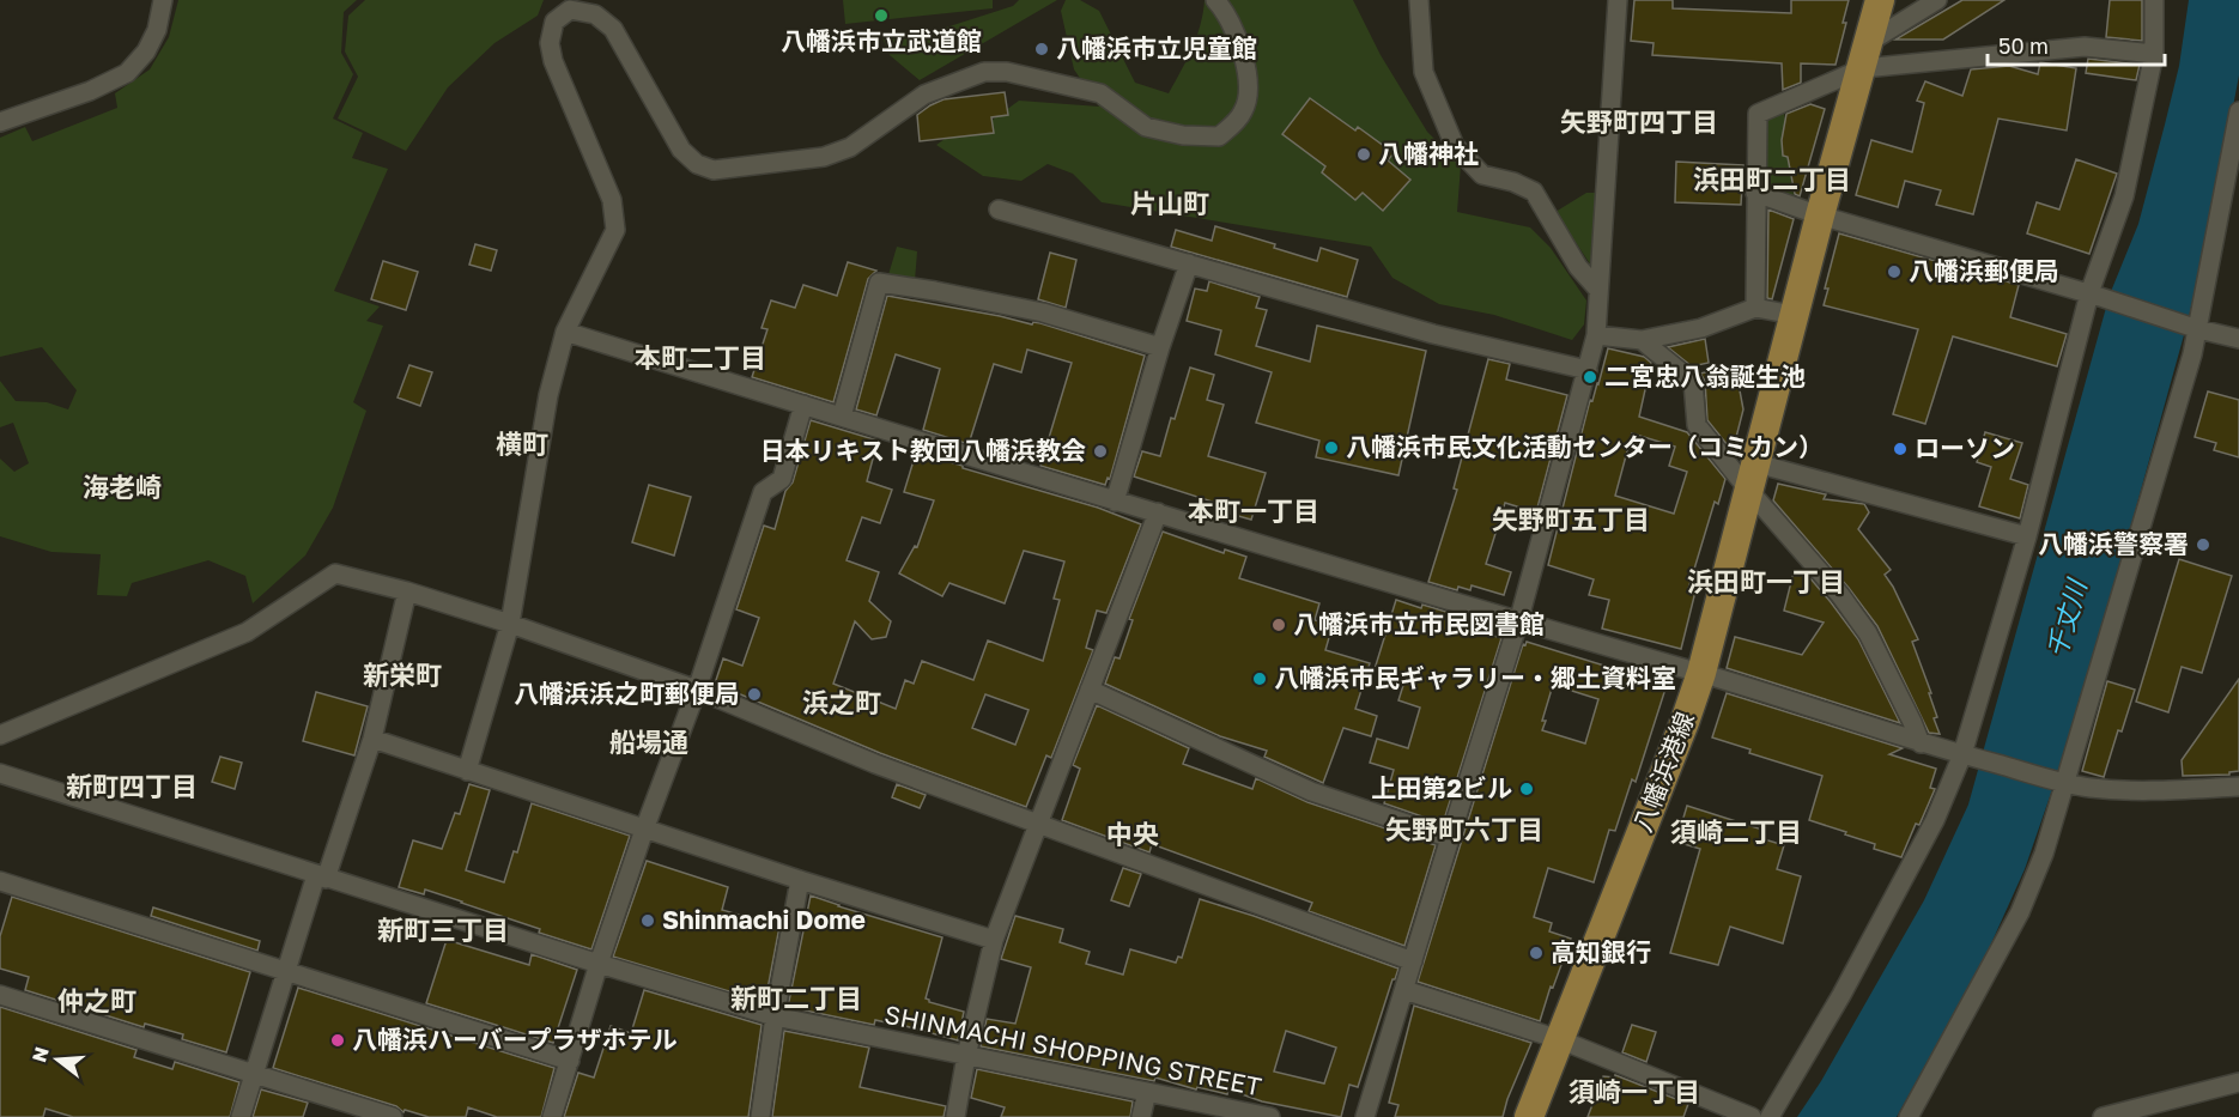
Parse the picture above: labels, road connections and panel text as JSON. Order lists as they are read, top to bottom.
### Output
{
  "streets": {
    "main road": ["八幡浜港線"],
    "street": ["SHINMACHI SHOPPING STREET"]
  },
  "districts": [
    "矢野町四丁目",
    "浜田町二丁目",
    "片山町",
    "本町二丁目",
    "横町",
    "海老崎",
    "本町一丁目",
    "矢野町五丁目",
    "浜田町一丁目",
    "新栄町",
    "浜之町",
    "船場通",
    "新町四丁目",
    "矢野町六丁目",
    "須崎二丁目",
    "中央",
    "新町三丁目",
    "新町二丁目",
    "仲之町",
    "須崎一丁目"
  ],
  "water": ["千丈川"],
  "places": [
    "八幡浜市立武道館",
    "八幡浜市立児童館",
    "八幡神社",
    "八幡浜郵便局",
    "二宮忠八翁誕生池",
    "八幡浜市民文化活動センター（コミカン）",
    "ローソン",
    "日本リキスト教団八幡浜教会",
    "八幡浜警察署",
    "八幡浜市立市民図書館",
    "八幡浜市民ギャラリー・郷土資料室",
    "八幡浜浜之町郵便局",
    "上田第2ビル",
    "Shinmachi Dome",
    "高知銀行",
    "八幡浜ハーバープラザホテル"
  ],
  "scale_bar": "50 m",
  "north": "left"
}
